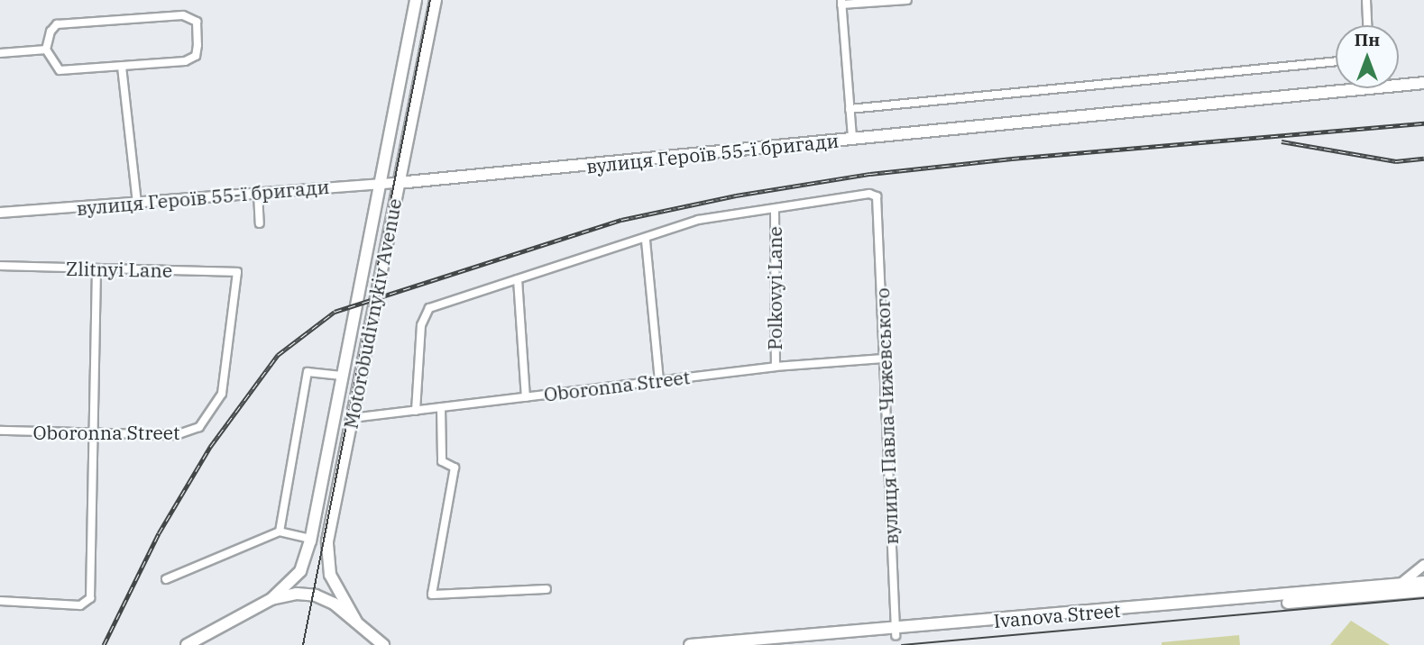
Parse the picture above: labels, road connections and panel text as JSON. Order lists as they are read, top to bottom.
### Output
{
  "streets": {
    "main road": ["вулиця Героїв 55-ї бригади", "Motorobudivnykiv Avenue", "Ivanova Street"],
    "street": [
      "Zlitnyi Lane",
      "Polkovyi Lane",
      "Oboronna Street",
      "вулиця Павла Чижевського"
    ]
  },
  "crossings": [
    ["вулиця Героїв 55-ї бригади", "Motorobudivnykiv Avenue"],
    ["Zlitnyi Lane", "Oboronna Street"],
    ["Polkovyi Lane", "Oboronna Street"],
    ["Polkovyi Lane", "вулиця Павла Чижевського"],
    ["Motorobudivnykiv Avenue", "Oboronna Street"],
    ["Oboronna Street", "вулиця Павла Чижевського"],
    ["вулиця Павла Чижевського", "Ivanova Street"]
  ],
  "north": "top"
}
